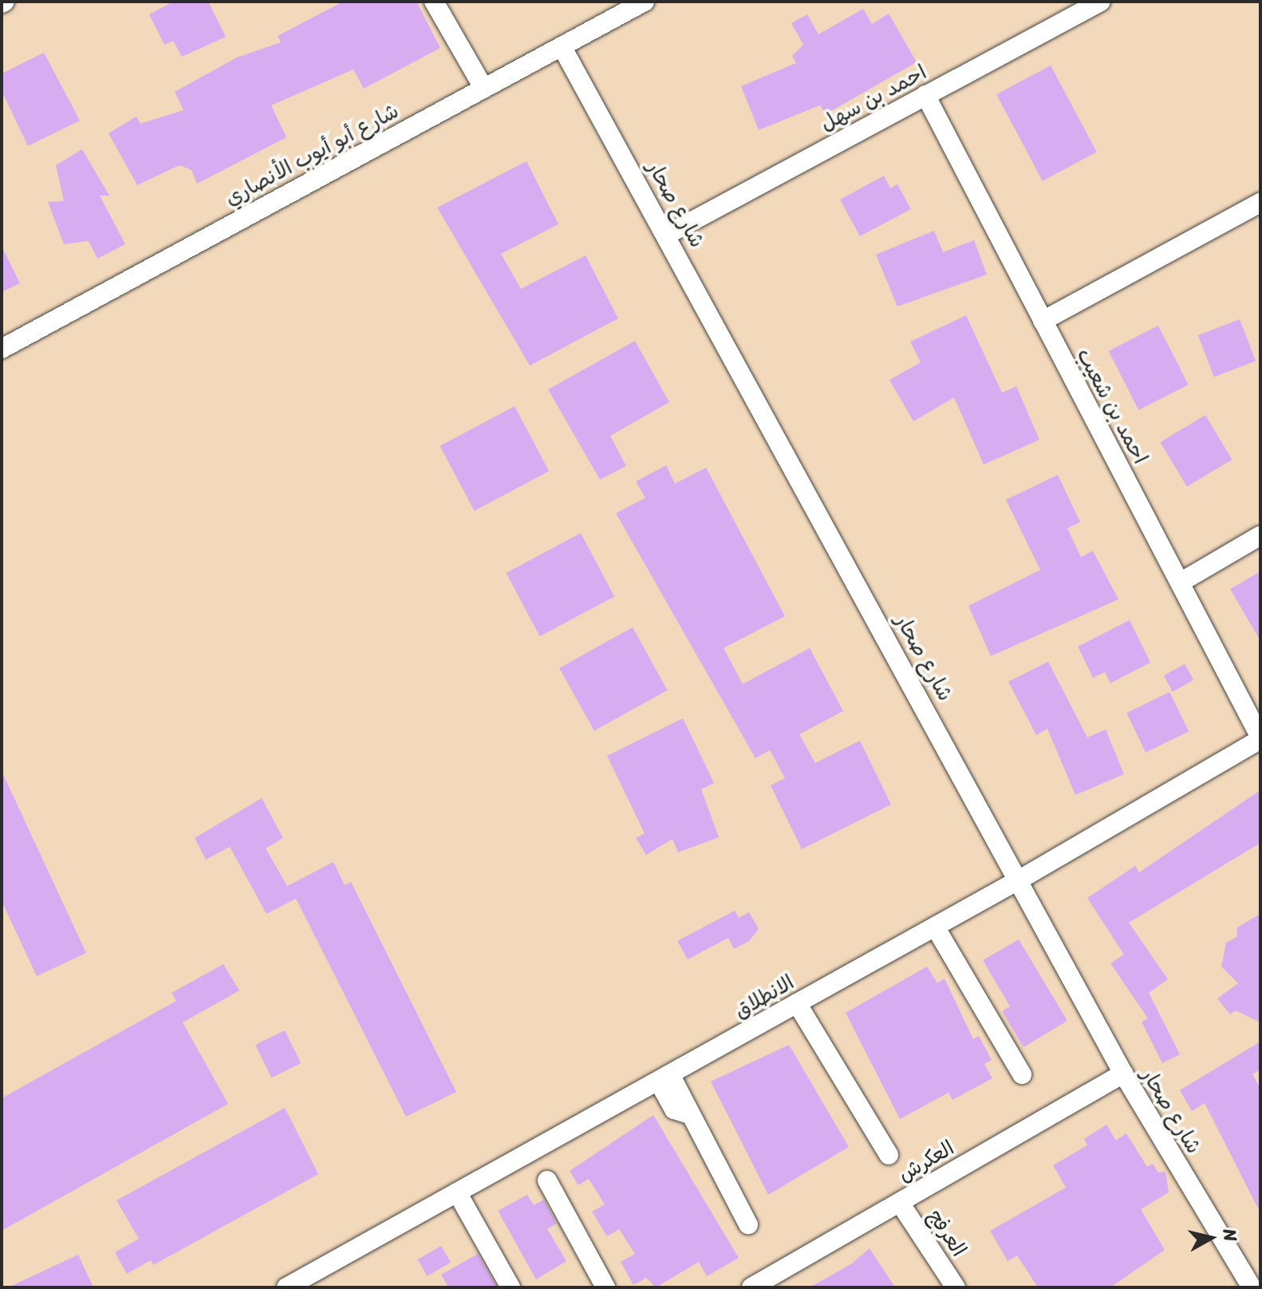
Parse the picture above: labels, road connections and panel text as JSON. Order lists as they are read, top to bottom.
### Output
{
  "streets": {
    "street": [
      "احمد بن سهل",
      "شارع أبو أيوب الأنصاري",
      "شارع صحار",
      "احمد بن شعيب",
      "الانطلاق",
      "العكرش",
      "العرفج"
    ]
  },
  "crossings": [
    ["احمد بن سهل", "شارع صحار"],
    ["احمد بن سهل", "احمد بن شعيب"],
    ["شارع أبو أيوب الأنصاري", "شارع صحار"],
    ["شارع صحار", "الانطلاق"],
    ["شارع صحار", "العكرش"],
    ["احمد بن شعيب", "الانطلاق"],
    ["العكرش", "العرفج"]
  ],
  "north": "right"
}
